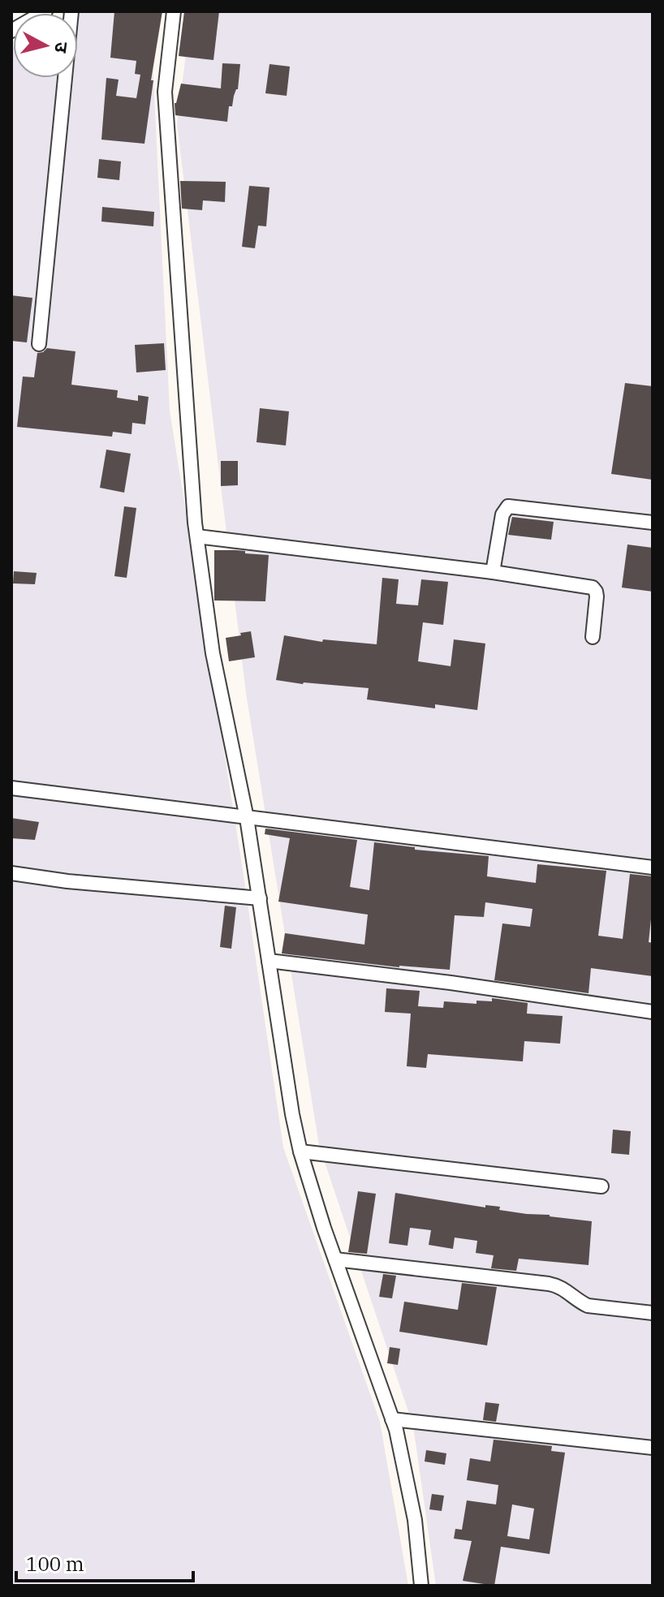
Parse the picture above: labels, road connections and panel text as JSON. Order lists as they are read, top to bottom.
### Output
{
  "scale_bar": "100 m",
  "north": "right"
}
